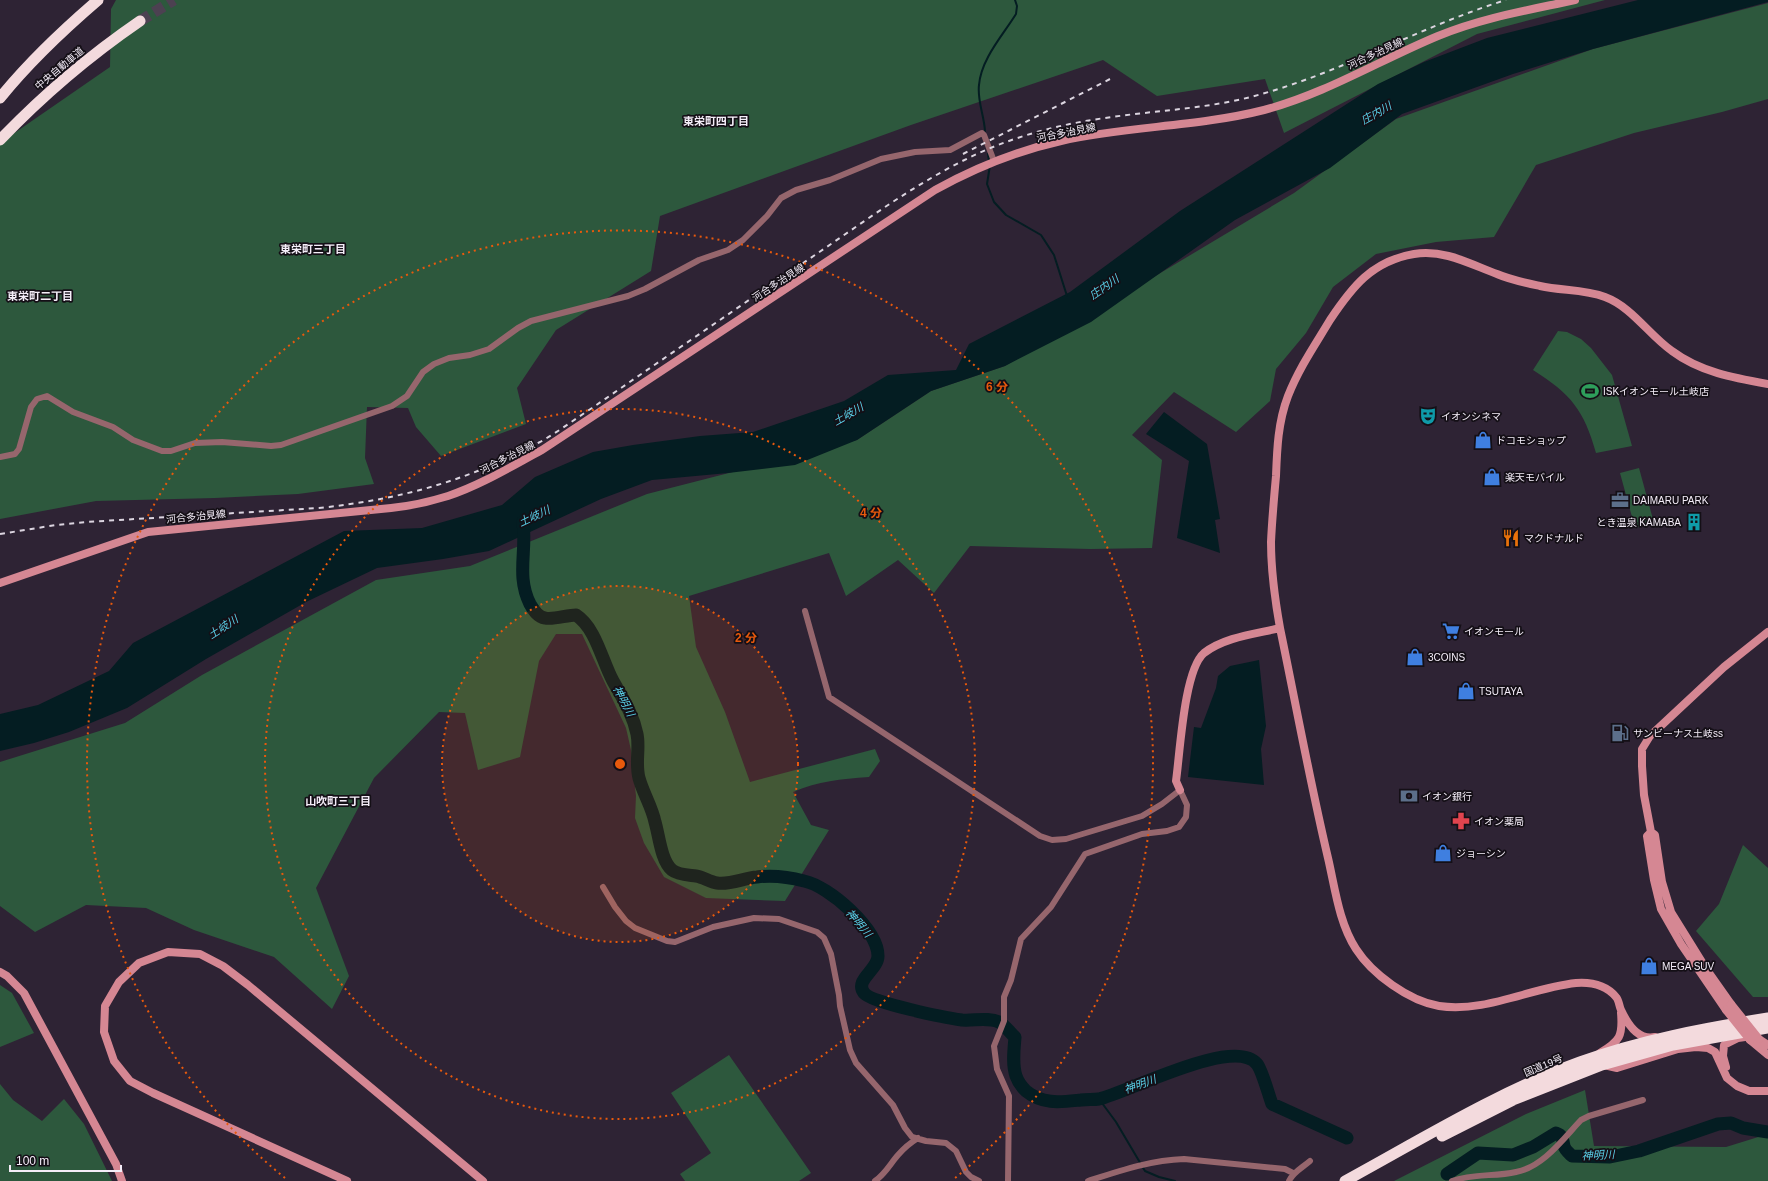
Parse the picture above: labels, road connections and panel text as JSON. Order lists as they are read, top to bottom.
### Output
{
  "streets": {
    "highway": ["中央自動車道", "国道19号"],
    "street": ["河合多治見線"]
  },
  "districts": [
    "東栄町四丁目",
    "東栄町三丁目",
    "東栄町二丁目",
    "山吹町三丁目"
  ],
  "water": ["庄内川", "土岐川", "神明川"],
  "places": {
    "sports": ["ISKイオンモール土岐店"],
    "theatre": ["イオンシネマ"],
    "shop": [
      "ドコモショップ",
      "楽天モバイル",
      "3COINS",
      "TSUTAYA",
      "ジョーシン",
      "MEGA SUV"
    ],
    "office": ["DAIMARU PARK"],
    "building": ["とき温泉 KAMABA"],
    "restaurant": ["マクドナルド"],
    "supermarket": ["イオンモール"],
    "fuel station": ["サンビーナス土岐ss"],
    "bank": ["イオン銀行"],
    "pharmacy": ["イオン薬局"]
  },
  "scale_bar": "100 m",
  "rings": ["6 分", "4 分", "2 分"]
}
